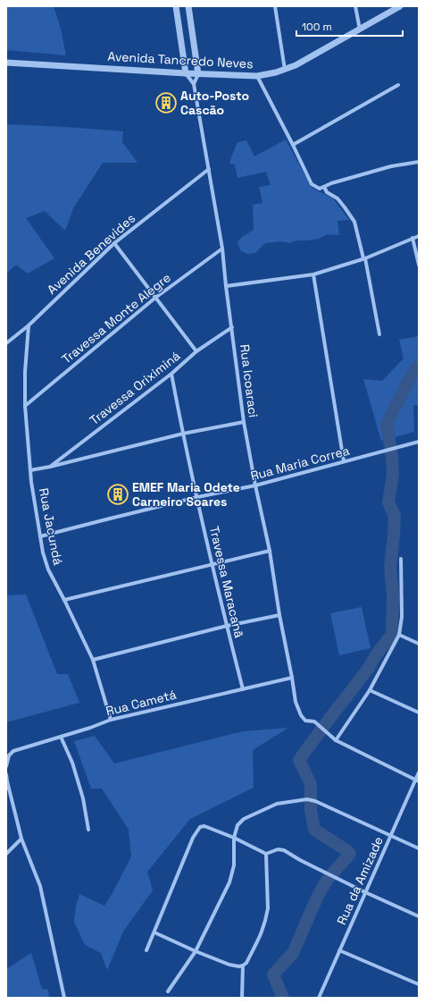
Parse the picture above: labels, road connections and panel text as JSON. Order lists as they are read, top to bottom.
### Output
{
  "streets": {
    "street": [
      "Avenida Tancredo Neves",
      "Avenida Benevides",
      "Travessa Monte Alegre",
      "Rua Icoaraci",
      "Travessa Oriximiná",
      "Rua Maria Correa",
      "Rua Jacundá",
      "Travessa Maracanã",
      "Rua Cametá",
      "Rua da Amizade"
    ]
  },
  "crossings": [
    ["Avenida Tancredo Neves", "Rua Icoaraci"],
    ["Avenida Benevides", "Rua Icoaraci"],
    ["Avenida Benevides", "Rua Jacundá"],
    ["Travessa Monte Alegre", "Rua Icoaraci"],
    ["Travessa Monte Alegre", "Rua Jacundá"],
    ["Rua Icoaraci", "Travessa Oriximiná"],
    ["Rua Icoaraci", "Rua Maria Correa"],
    ["Rua Icoaraci", "Rua Cametá"],
    ["Rua Icoaraci", "Rua da Amizade"],
    ["Travessa Oriximiná", "Travessa Maracanã"],
    ["Rua Maria Correa", "Rua Jacundá"],
    ["Rua Maria Correa", "Travessa Maracanã"],
    ["Rua Jacundá", "Rua Cametá"],
    ["Travessa Maracanã", "Rua Cametá"]
  ],
  "places": {
    "building": ["Auto-Posto Cascão", "EMEF Maria Odete Carneiro Soares"]
  },
  "scale_bar": "100 m"
}
